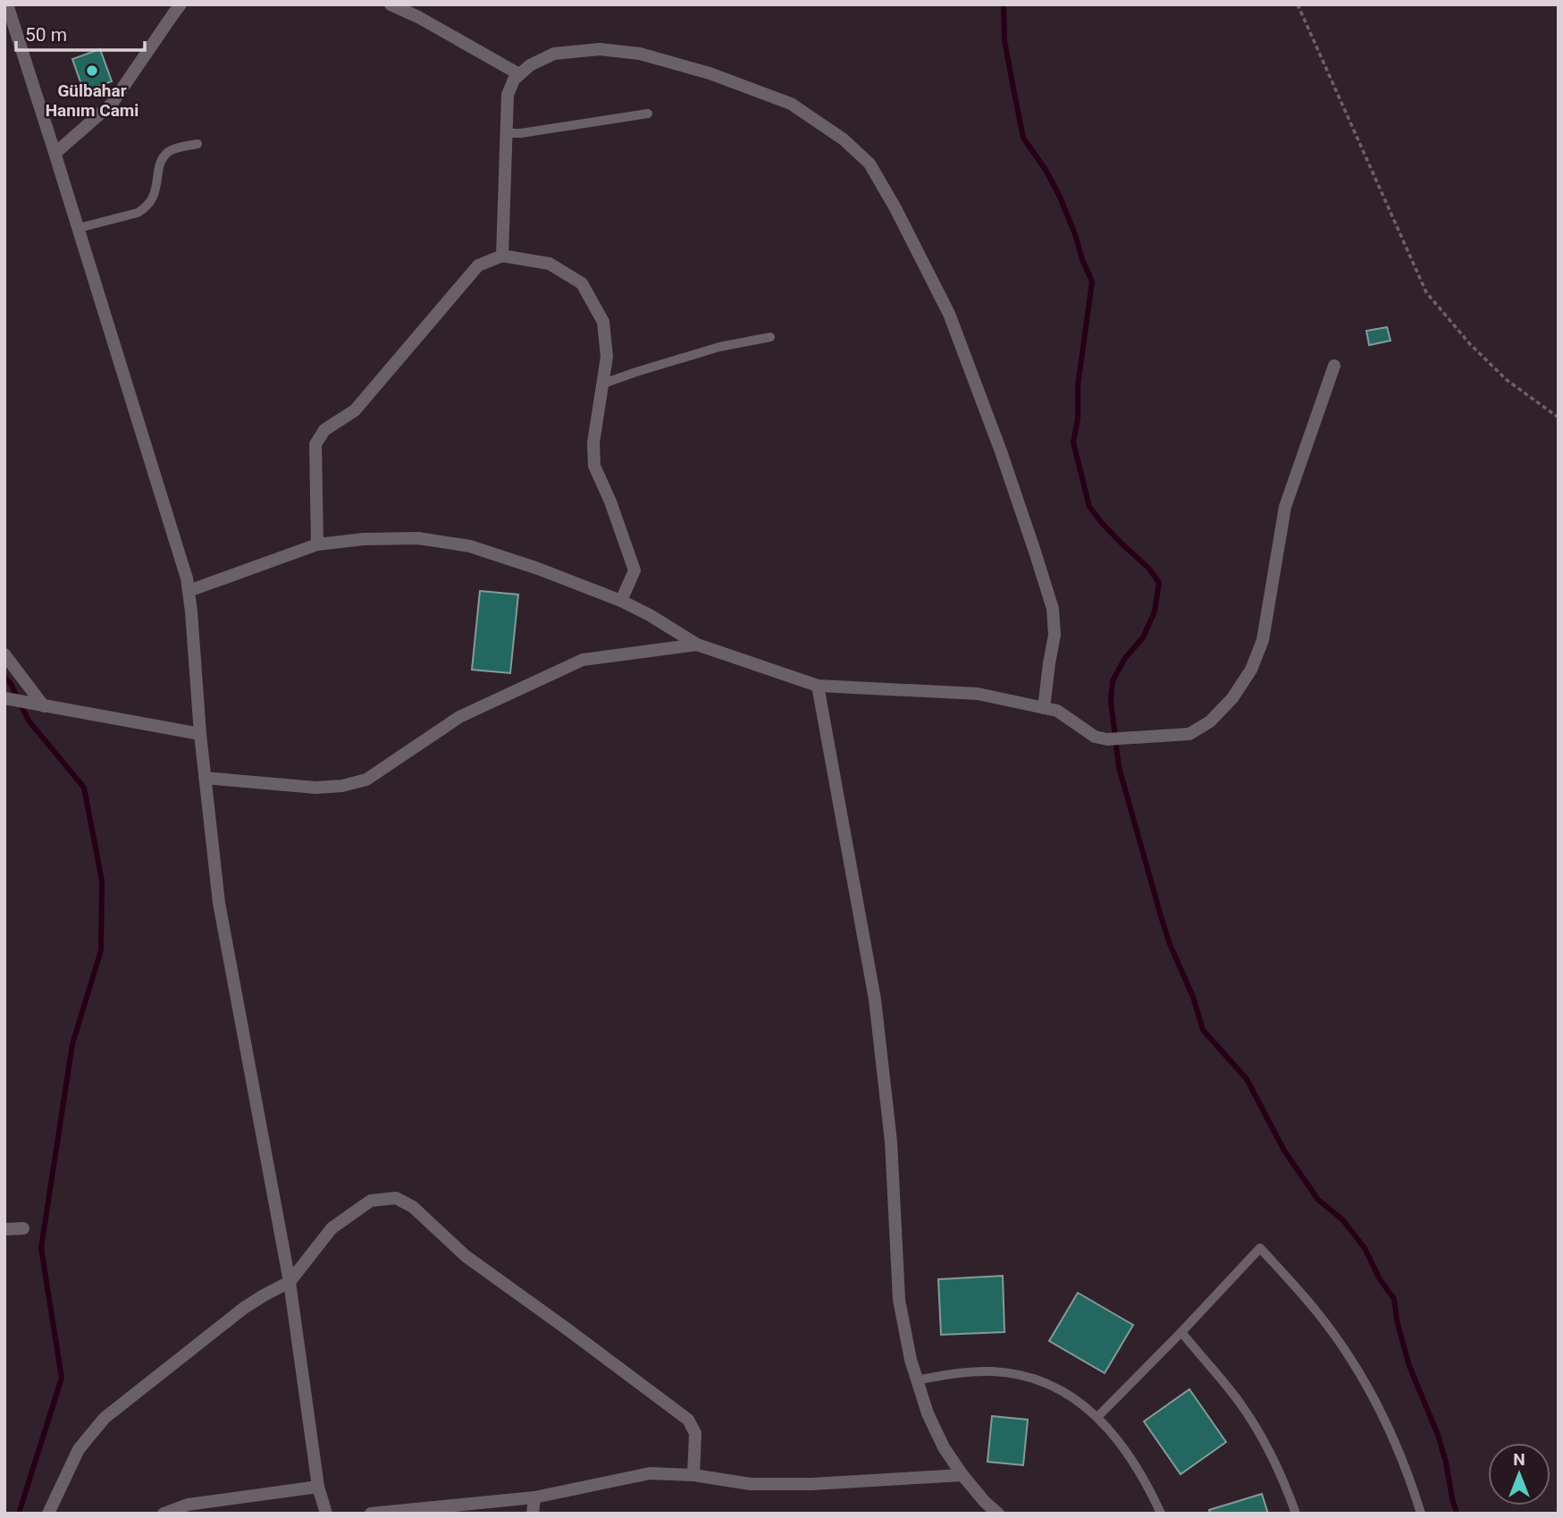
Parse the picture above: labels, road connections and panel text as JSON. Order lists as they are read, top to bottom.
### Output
{
  "places": ["Gülbahar Hanım Cami"],
  "scale_bar": "50 m",
  "north": "top"
}
